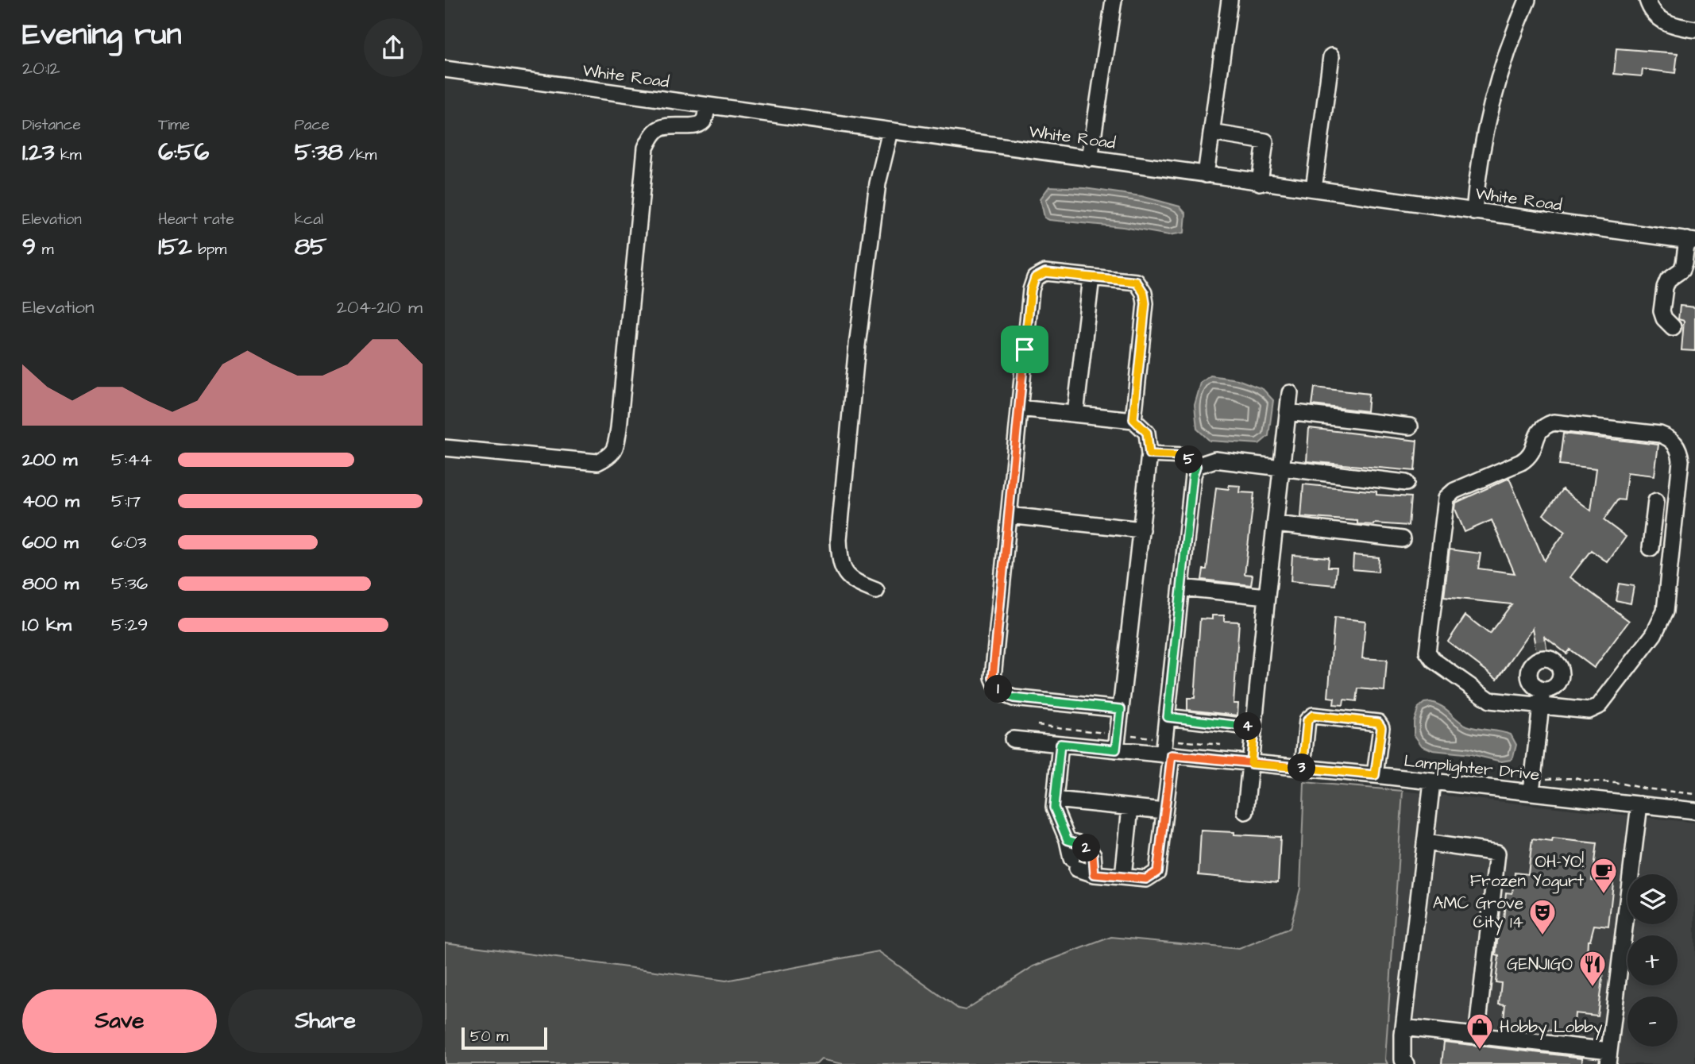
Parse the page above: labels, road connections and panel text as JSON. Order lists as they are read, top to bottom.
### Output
{
  "streets": {
    "street": ["White Road", "Lamplighter Drive"]
  },
  "places": {
    "cafe": ["OH-YO! Frozen Yogurt"],
    "theatre": ["AMC Grove City 14"],
    "restaurant": ["GENJIGO"],
    "shop": ["Hobby Lobby"]
  },
  "scale_bar": "50 m",
  "page": {
    "heading": ["Evening run", "20:12"],
    "stats": [
      ["Distance", "1.23 km"],
      ["Time", "6:56"],
      ["Pace", "5:38 /km"],
      ["Elevation", "9 m"],
      ["Heart rate", "152 bpm"],
      ["kcal", "85"]
    ],
    "chart": ["Elevation", "204–210 m"],
    "list": [
      {
        "name": "200 m",
        "note": "5:44"
      },
      {
        "name": "400 m",
        "note": "5:17"
      },
      {
        "name": "600 m",
        "note": "6:03"
      },
      {
        "name": "800 m",
        "note": "5:36"
      },
      {
        "name": "1.0 km",
        "note": "5:29"
      }
    ],
    "pins": [
      "5",
      "1",
      "4",
      "3",
      "2"
    ],
    "map_buttons": ["+", "−"],
    "buttons": ["Save", "Share"],
    "scale": "50 m"
  }
}
